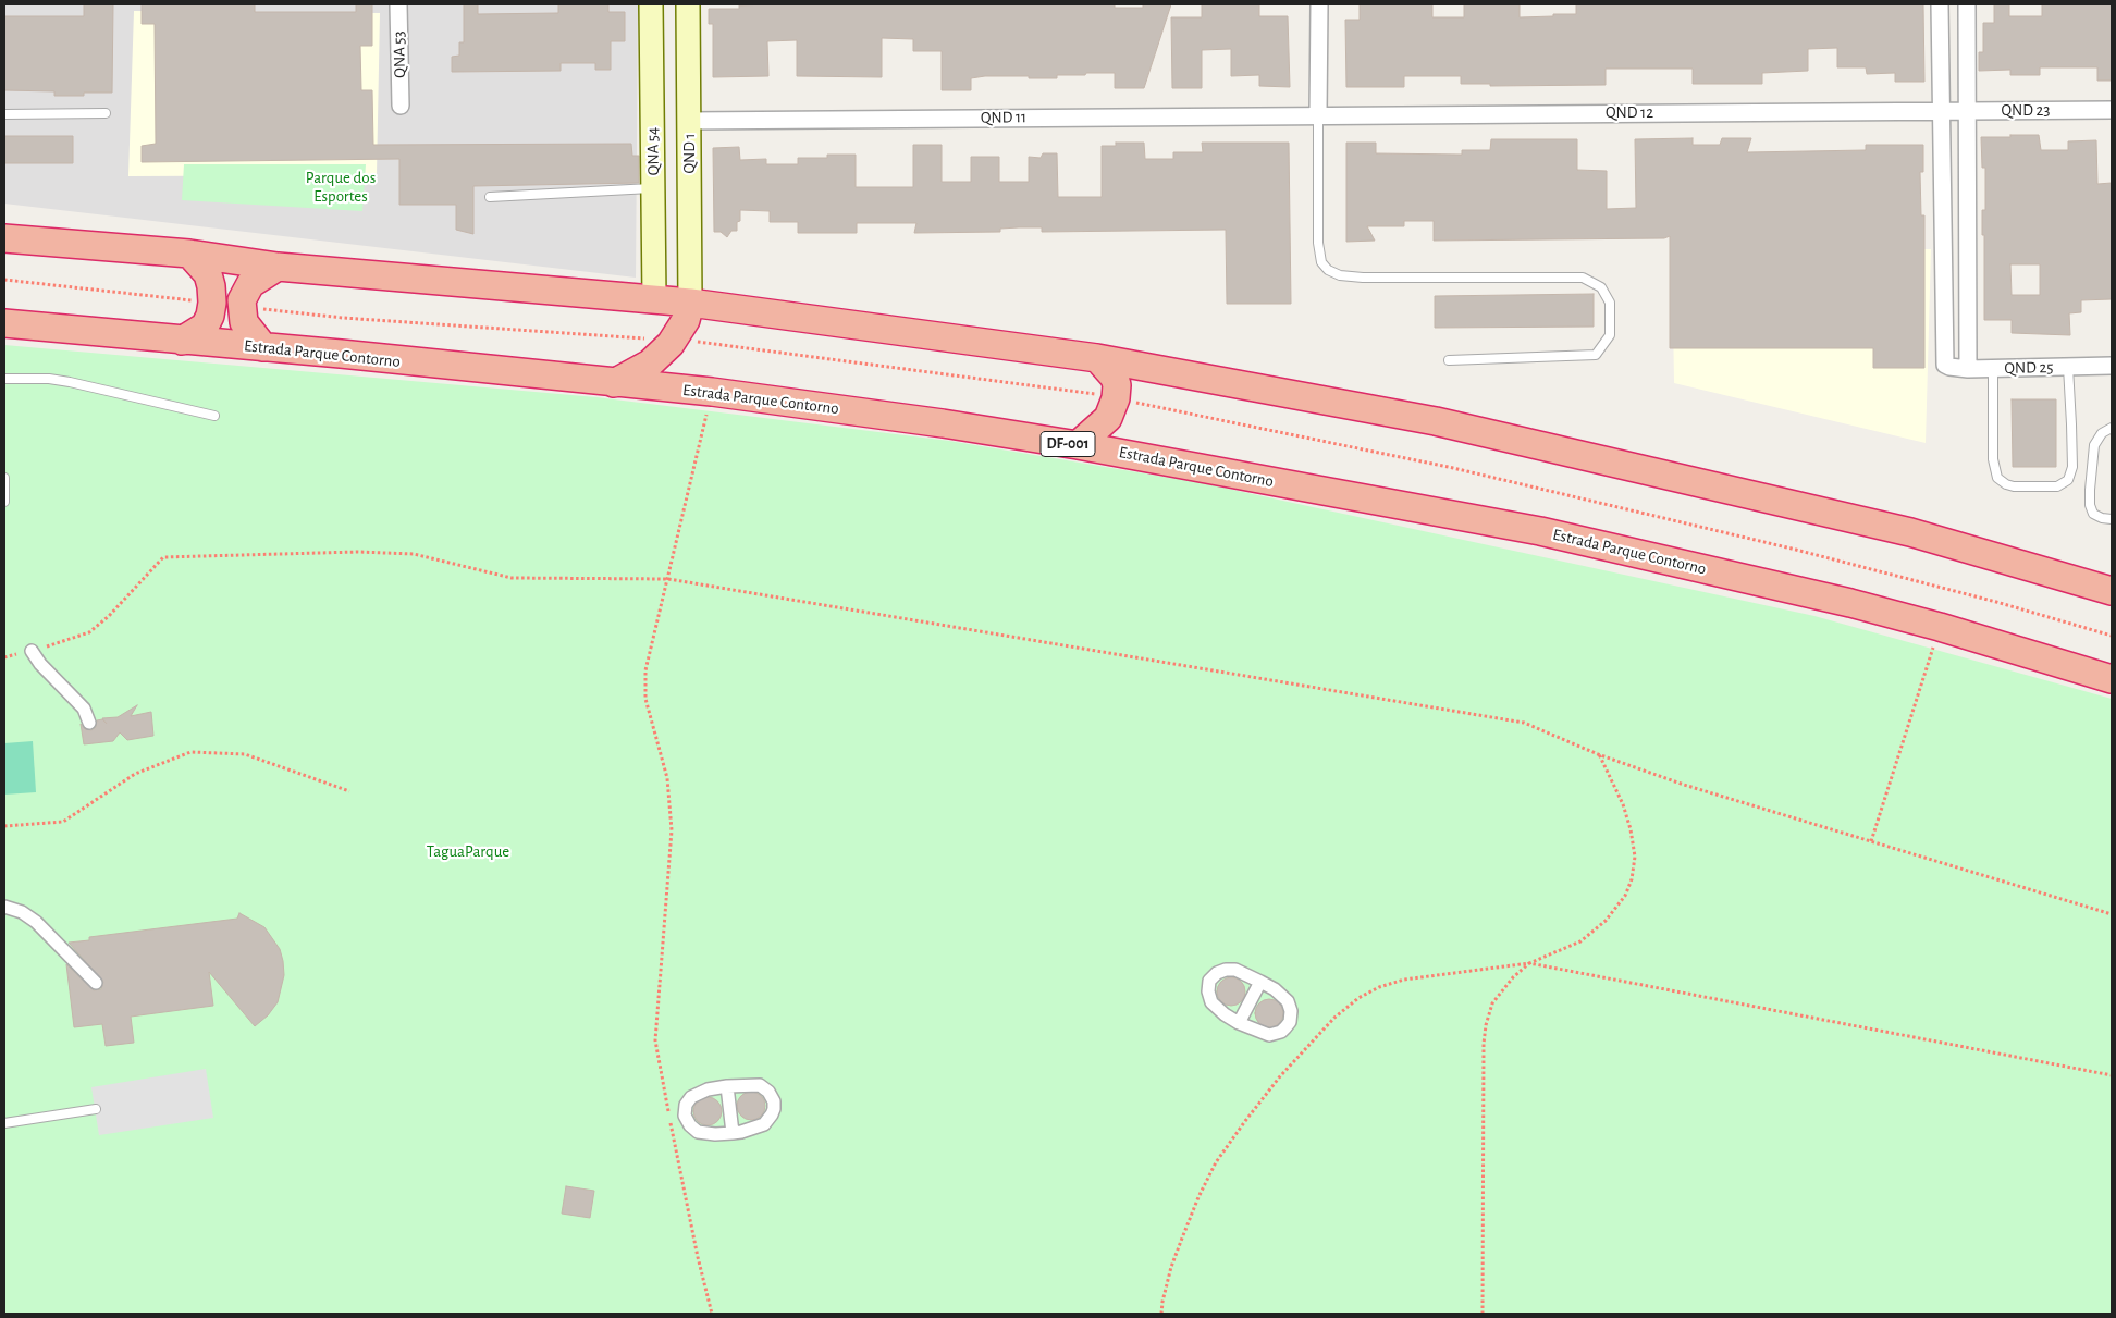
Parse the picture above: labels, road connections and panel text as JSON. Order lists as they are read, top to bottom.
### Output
{
  "streets": {
    "highway": ["Estrada Parque Contorno", "DF-001"],
    "main road": ["QNA 54", "QND 1"],
    "street": [
      "QNA 53",
      "QND 23",
      "QND 12",
      "QND 11",
      "QND 25"
    ]
  },
  "crossings": [
    ["QND 23", "QND 12"],
    ["QND 23", "QND 25"],
    ["QND 12", "QND 11"],
    ["QND 12", "QND 25"],
    ["QND 11", "QND 1"]
  ],
  "parks": ["Parque dos Esportes", "TaguaParque"]
}
